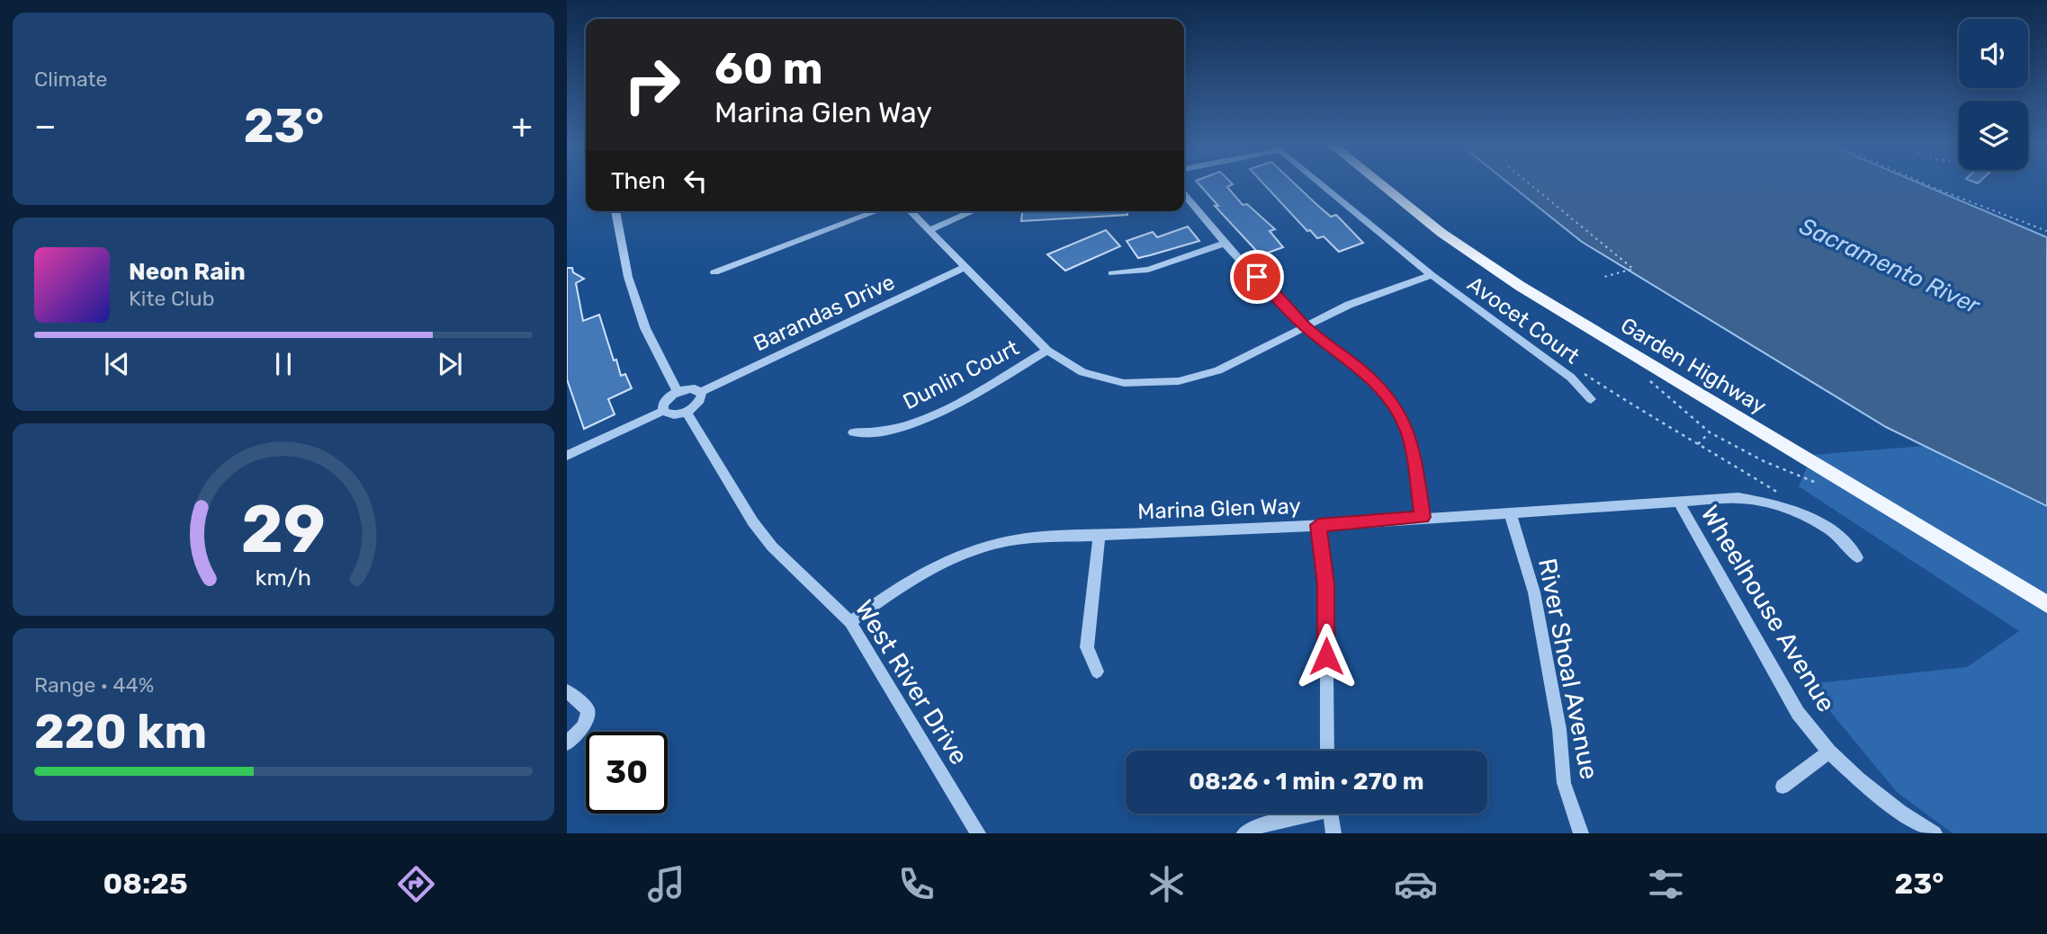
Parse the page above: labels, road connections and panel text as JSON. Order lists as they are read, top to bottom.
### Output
{
  "streets": {
    "main road": ["Garden Highway"],
    "street": [
      "Barandas Drive",
      "Avocet Court",
      "Dunlin Court",
      "Marina Glen Way",
      "Wheelhouse Avenue",
      "River Shoal Avenue",
      "West River Drive"
    ]
  },
  "crossings": [
    ["Marina Glen Way", "Wheelhouse Avenue"],
    ["Marina Glen Way", "River Shoal Avenue"],
    ["Marina Glen Way", "West River Drive"]
  ],
  "water": ["Sacramento River"],
  "page": {
    "tile": [
      "Climate",
      ["Range · 44%", "220 km"]
    ],
    "turn": ["60 m", "Marina Glen Way"],
    "heat": ["−", "23°", "+"],
    "then": "Then",
    "song": ["Neon Rain", "Kite Club"],
    "limit": "30",
    "trip": "08:26 · 1 min · 270 m",
    "tabs": ["08:25", "23°"],
    "gauge": ["29", "km/h"]
  }
}
